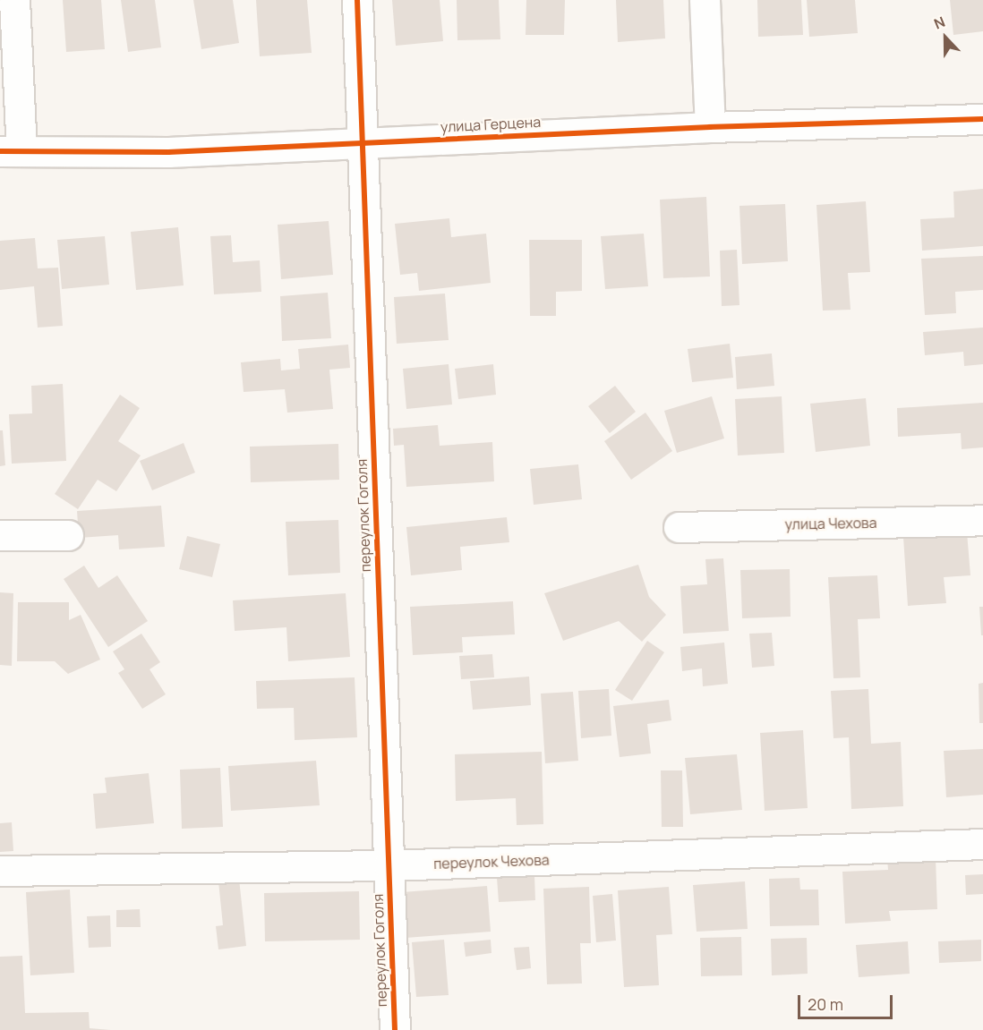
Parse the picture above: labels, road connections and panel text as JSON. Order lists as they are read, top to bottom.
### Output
{
  "streets": {
    "street": [
      "улица Герцена",
      "переулок Гоголя",
      "улица Чехова",
      "переулок Чехова"
    ]
  },
  "crossings": [
    ["улица Герцена", "переулок Гоголя"],
    ["переулок Гоголя", "переулок Чехова"]
  ],
  "scale_bar": "20 m",
  "north": "top"
}
